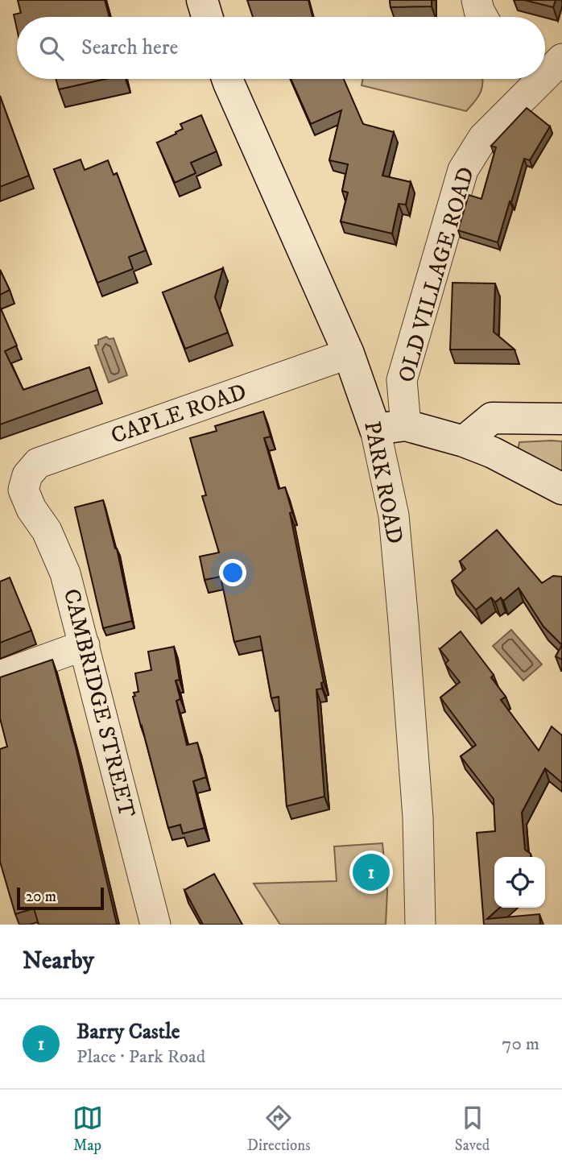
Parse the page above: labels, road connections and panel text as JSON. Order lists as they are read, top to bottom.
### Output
{
  "streets": {
    "street": [
      "OLD VILLAGE ROAD",
      "CAPLE ROAD",
      "PARK ROAD",
      "CAMBRIDGE STREET"
    ]
  },
  "crossings": [
    ["CAPLE ROAD", "PARK ROAD"],
    ["CAPLE ROAD", "CAMBRIDGE STREET"]
  ],
  "scale_bar": "20 m",
  "page": {
    "search": "Search here",
    "pins": "1",
    "scale": "20 m",
    "heading": "Nearby",
    "list": [
      {
        "mark": "1",
        "name": "Barry Castle",
        "note": "Place · Park Road",
        "value": "70 m"
      }
    ],
    "nav": ["Map", "Directions", "Saved"]
  }
}
